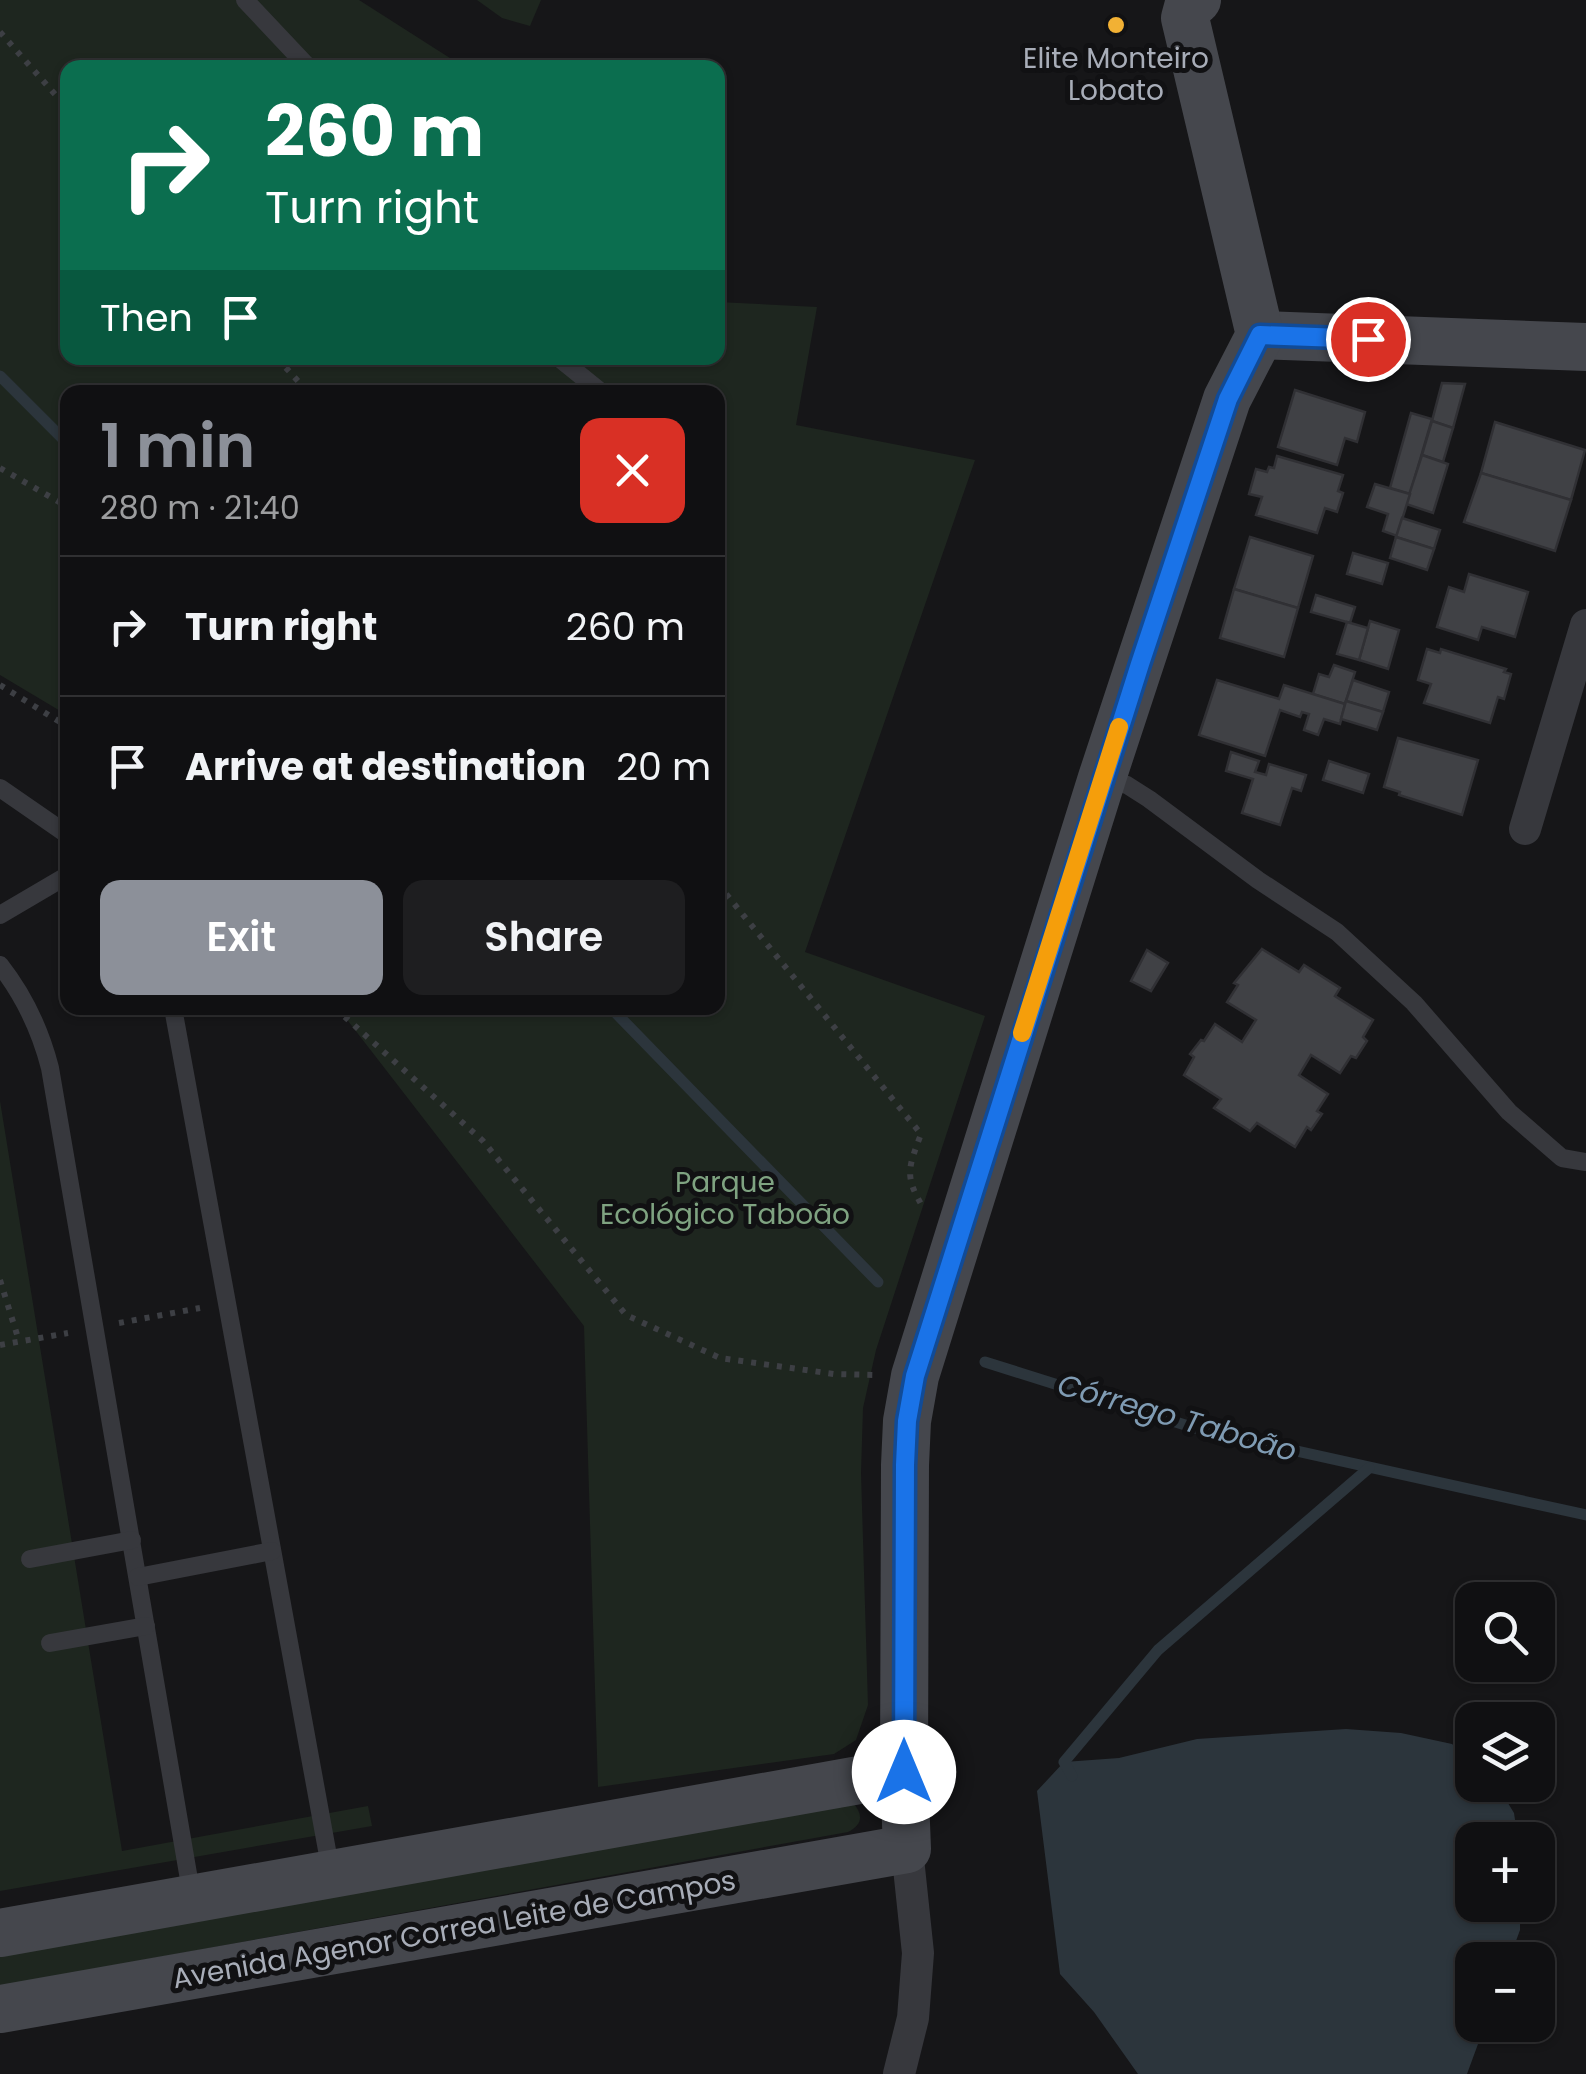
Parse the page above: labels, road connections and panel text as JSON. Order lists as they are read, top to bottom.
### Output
{
  "streets": {
    "street": ["Avenida Agenor Correa Leite de Campos"]
  },
  "water": ["Córrego Taboão"],
  "parks": ["Parque Ecológico Taboão"],
  "places": ["Elite Monteiro Lobato"],
  "page": {
    "turn": ["260 m", "Turn right"],
    "then": "Then",
    "heading": ["1 min", "280 m · 21:40"],
    "list": [
      {
        "name": "Turn right",
        "value": "260 m"
      },
      {
        "name": "Arrive at destination",
        "value": "20 m"
      }
    ],
    "buttons": ["Exit", "Share"],
    "map_buttons": ["+", "−"]
  }
}
